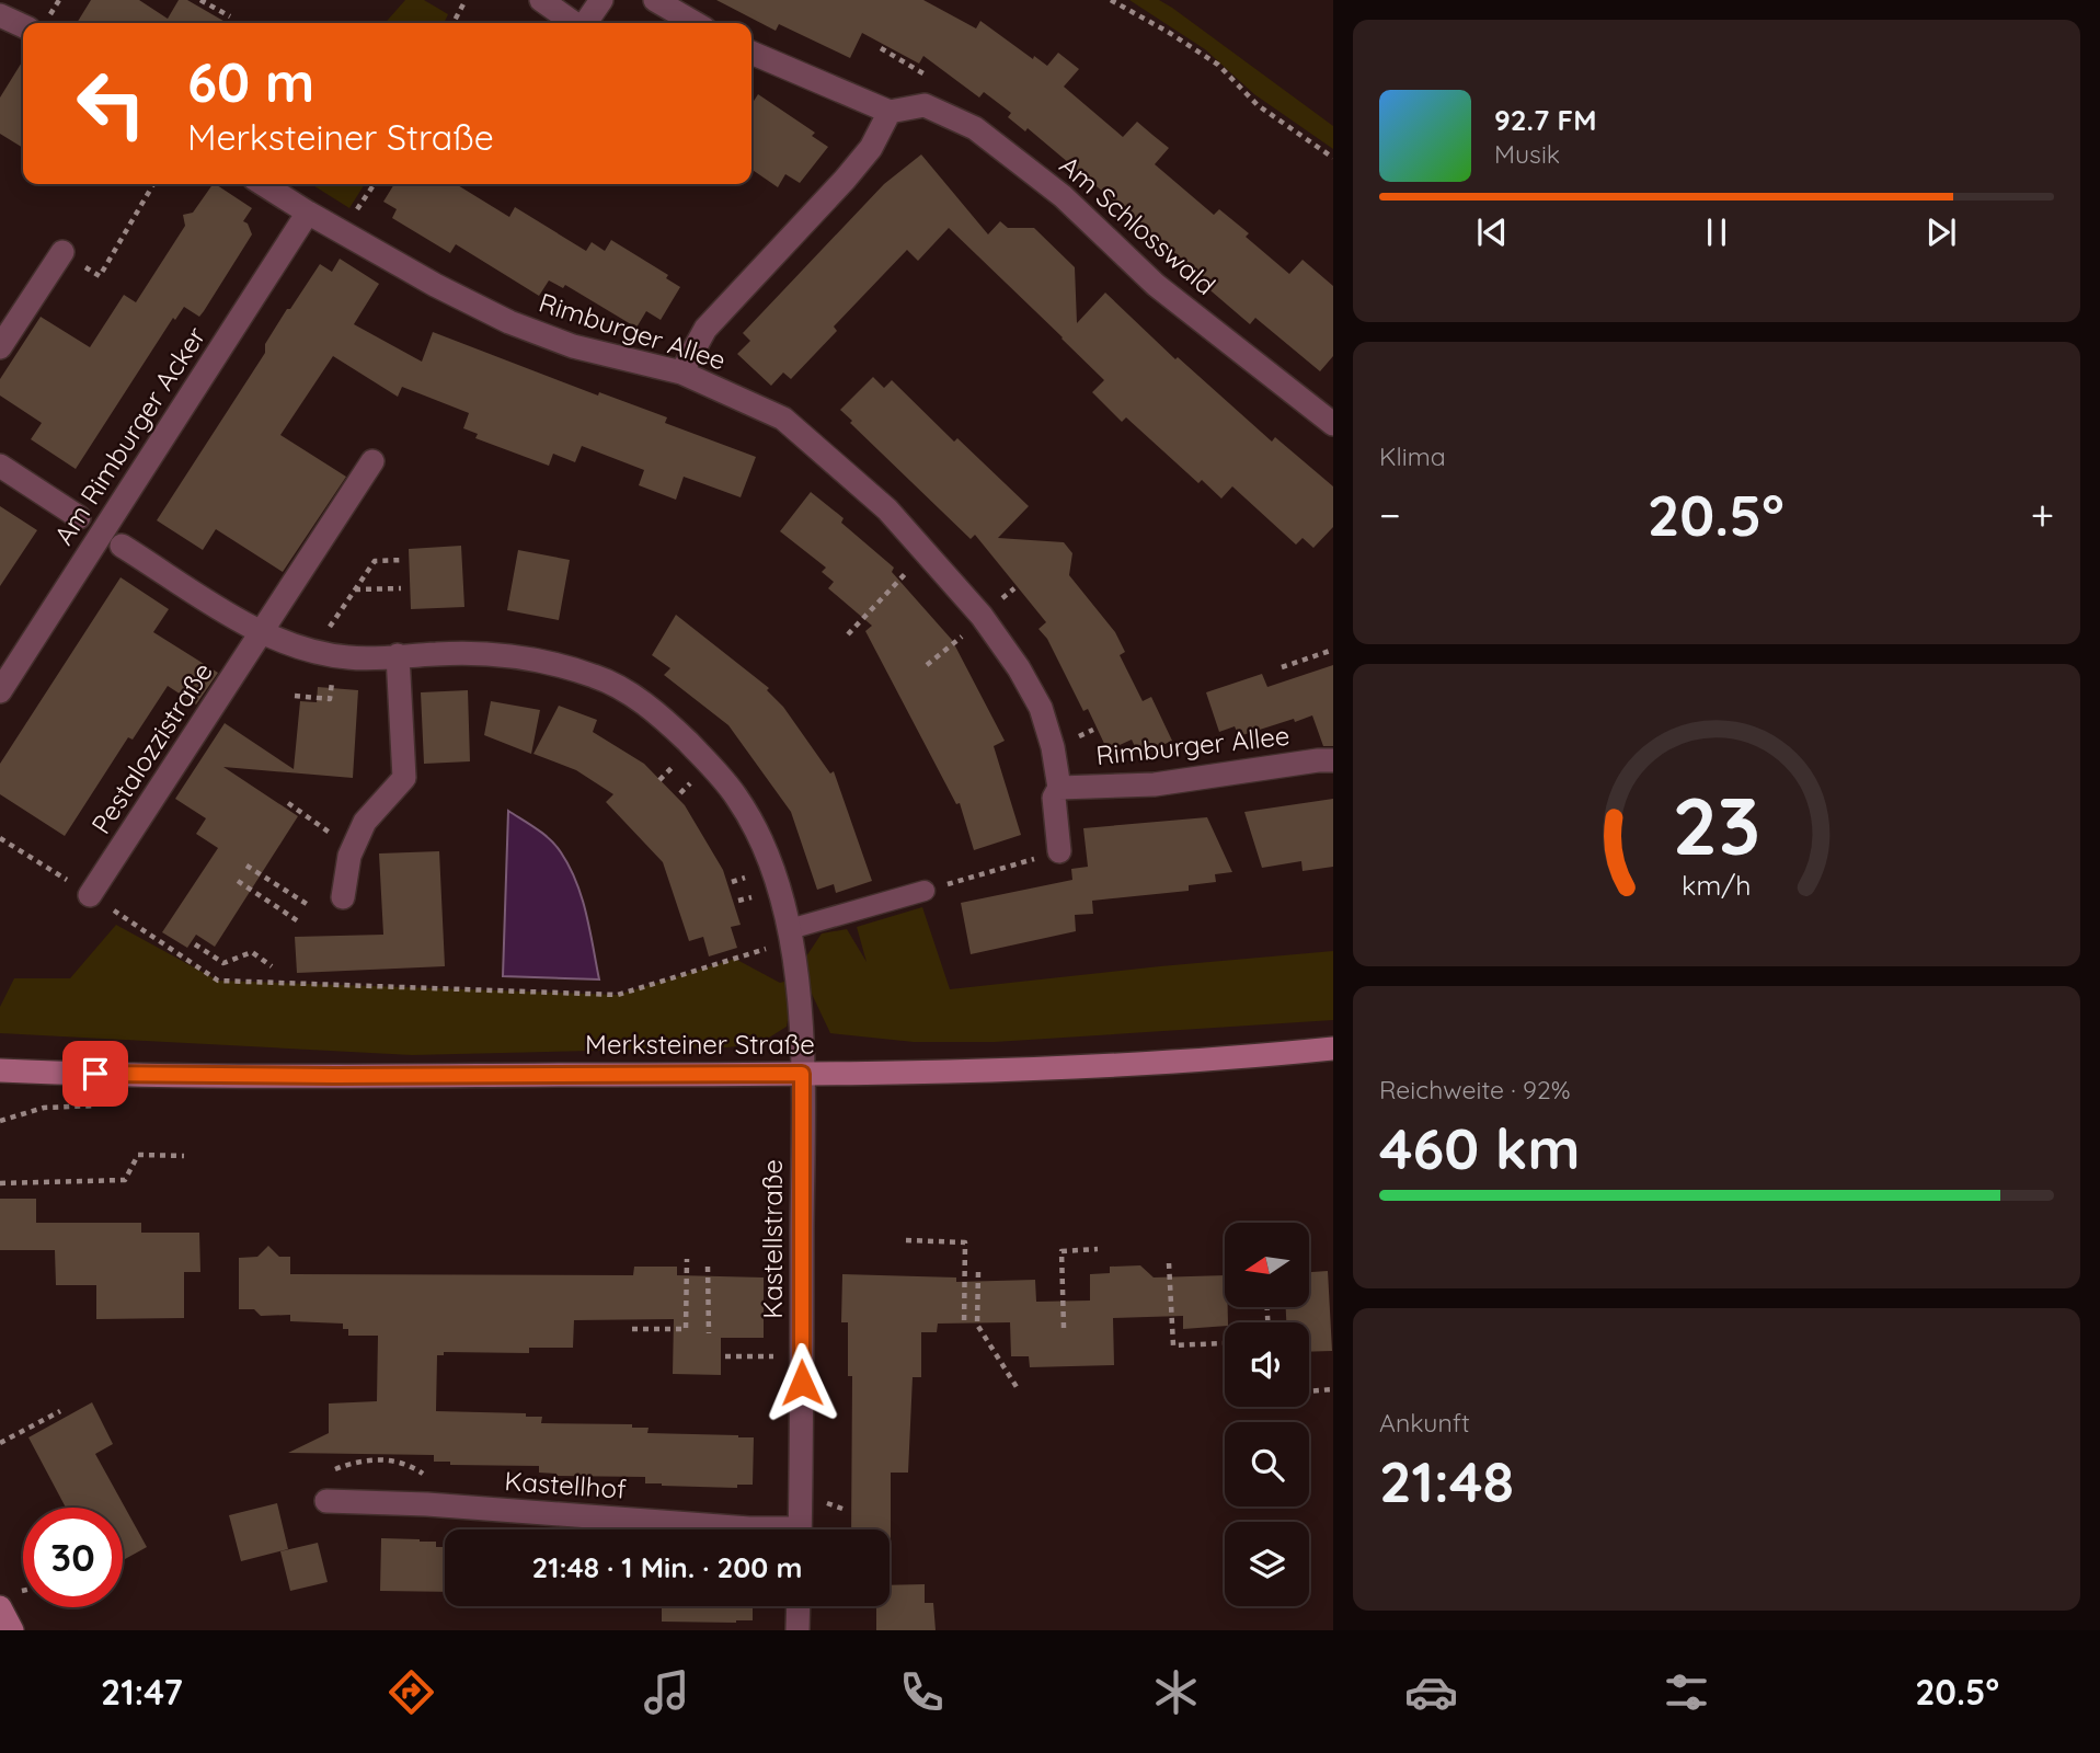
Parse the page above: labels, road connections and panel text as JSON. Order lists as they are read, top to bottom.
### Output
{
  "streets": {
    "main road": ["Merksteiner Straße"],
    "street": [
      "Am Schlosswald",
      "Rimburger Allee",
      "Am Rimburger Acker",
      "Pestalozzistraße",
      "Kastellstraße",
      "Kastellhof"
    ]
  },
  "crossings": [
    ["Rimburger Allee", "Am Rimburger Acker"],
    ["Merksteiner Straße", "Kastellstraße"]
  ],
  "north": "left",
  "page": {
    "turn": ["60 m", "Merksteiner Straße"],
    "song": ["92.7 FM", "Musik"],
    "tile": [
      "Klima",
      ["Reichweite · 92%", "460 km"],
      ["Ankunft", "21:48"]
    ],
    "heat": ["−", "20.5°", "+"],
    "limit": "30",
    "trip": "21:48 · 1 Min. · 200 m",
    "tabs": ["21:47", "20.5°"],
    "gauge": ["23", "km/h"]
  }
}
